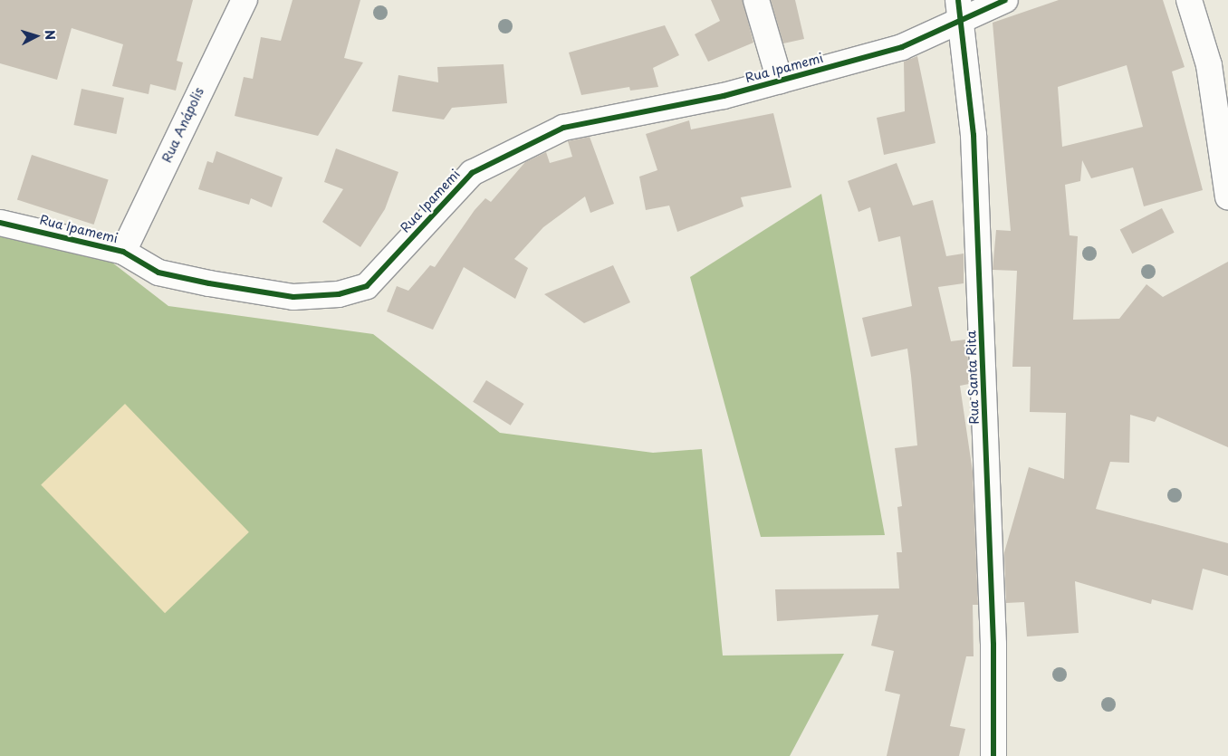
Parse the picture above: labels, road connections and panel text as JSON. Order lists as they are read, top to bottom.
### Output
{
  "streets": {
    "street": ["Rua Ipamemi", "Rua Anápolis", "Rua Santa Rita"]
  },
  "crossings": [
    ["Rua Ipamemi", "Rua Anápolis"],
    ["Rua Ipamemi", "Rua Santa Rita"]
  ],
  "north": "right"
}
